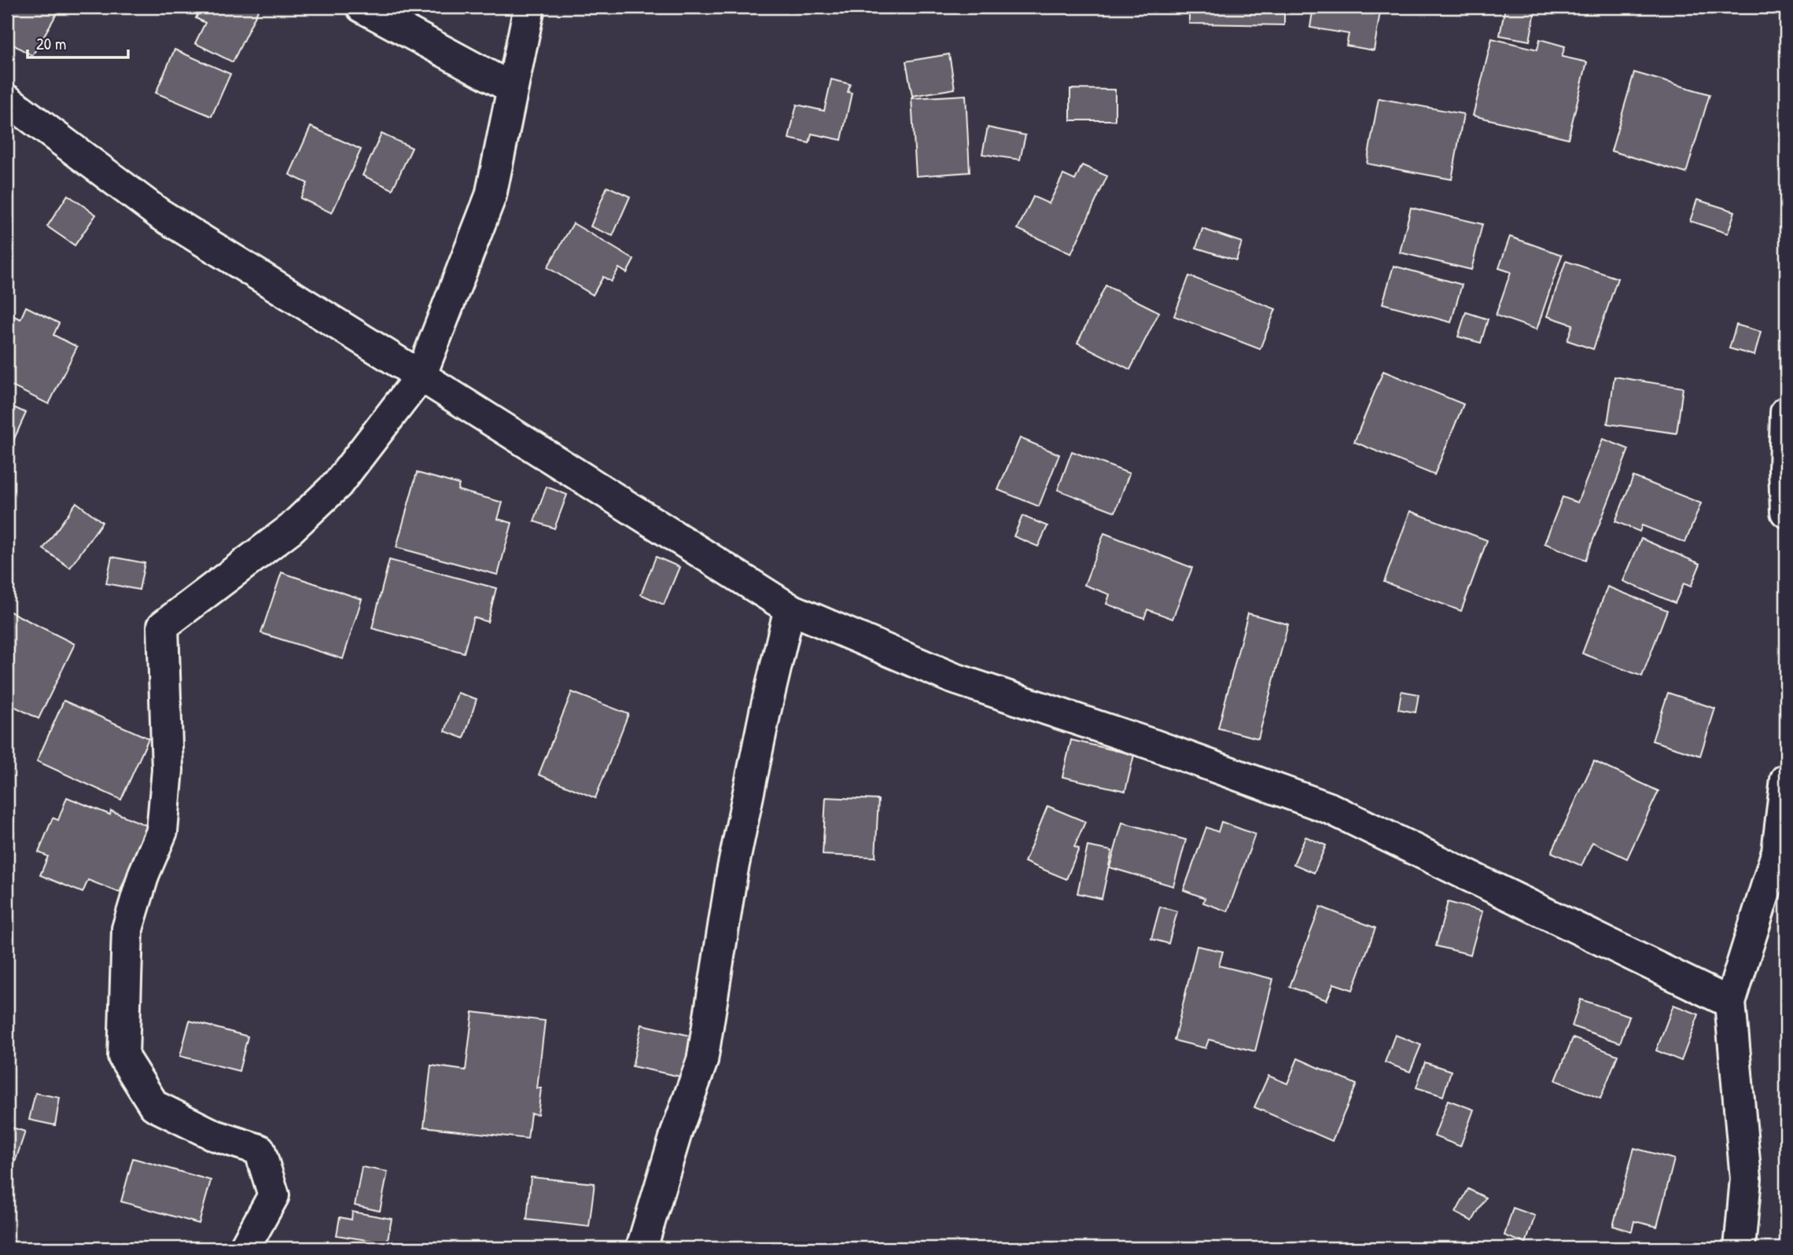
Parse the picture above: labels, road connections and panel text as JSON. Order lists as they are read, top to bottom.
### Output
{
  "scale_bar": "20 m"
}
